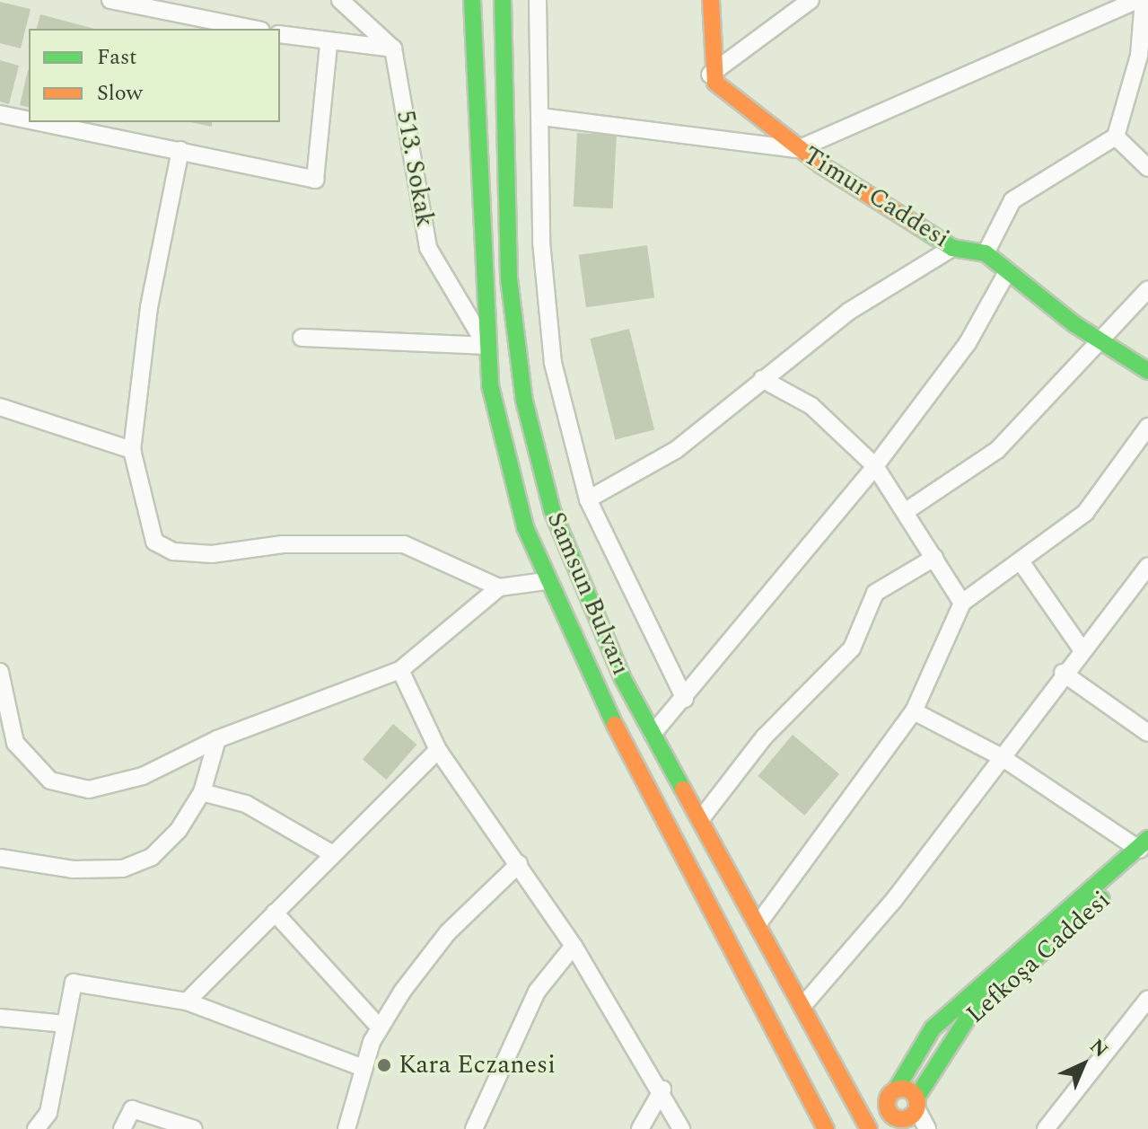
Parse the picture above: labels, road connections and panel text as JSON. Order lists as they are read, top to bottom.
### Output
{
  "streets": {
    "main road": ["Timur Caddesi", "Samsun Bulvarı", "Lefkoşa Caddesi"],
    "street": ["513. Sokak"]
  },
  "places": ["Kara Eczanesi"],
  "legend": ["Fast", "Slow"],
  "north": "top right"
}
